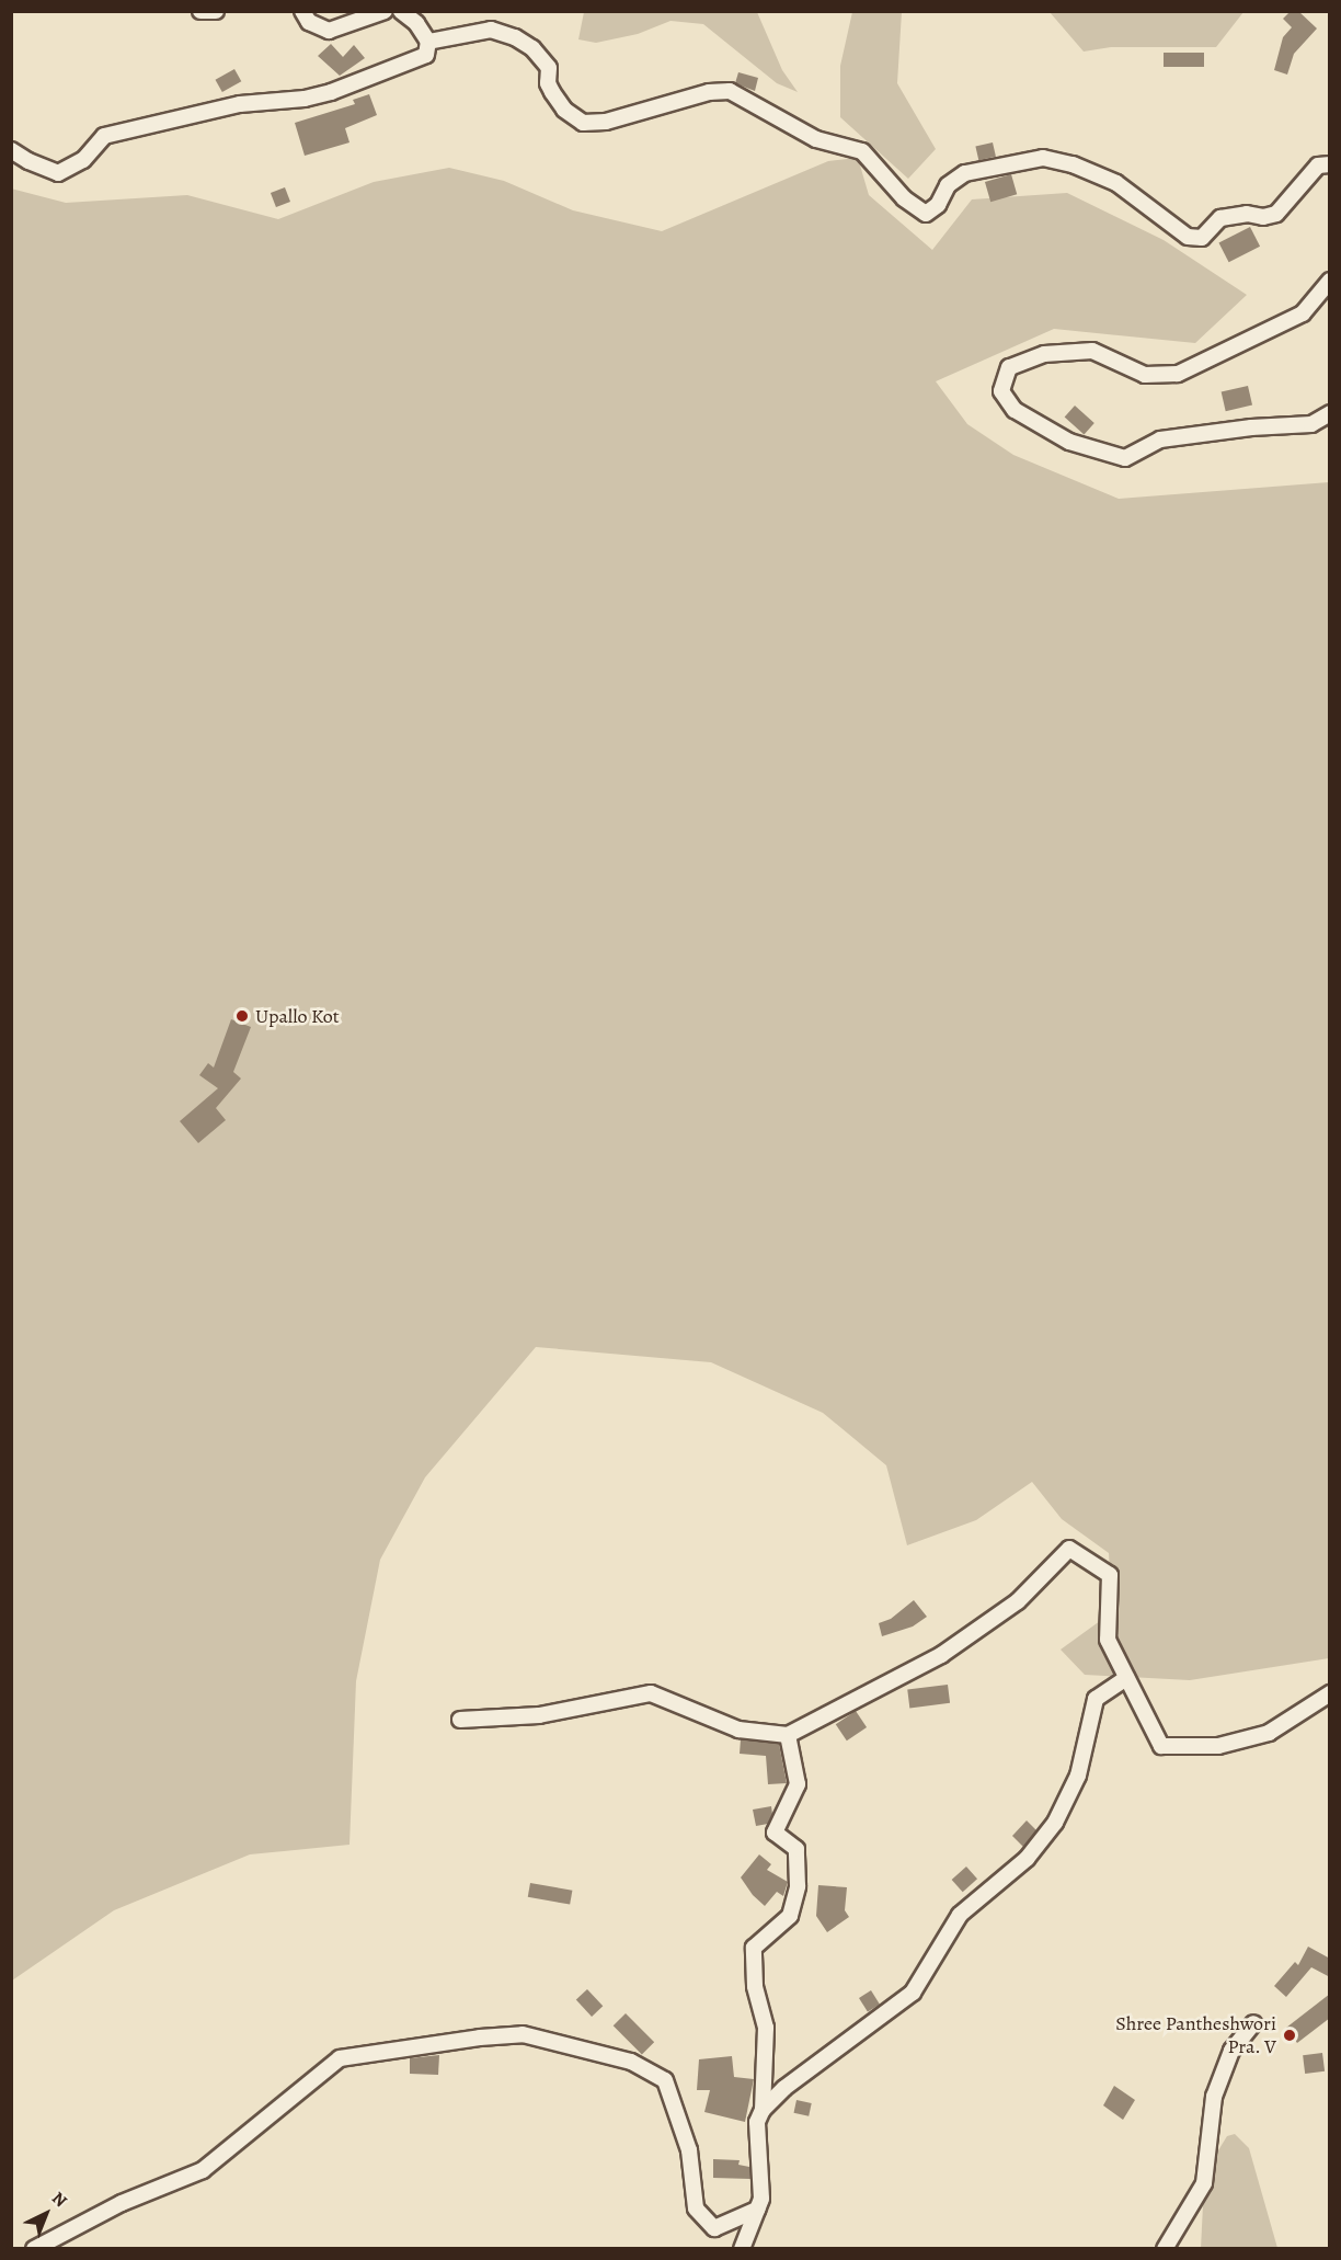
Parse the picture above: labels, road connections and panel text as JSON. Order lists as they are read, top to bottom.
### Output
{
  "places": ["Upallo Kot", "Shree Pantheshwori Pra. V"],
  "north": "top right"
}
